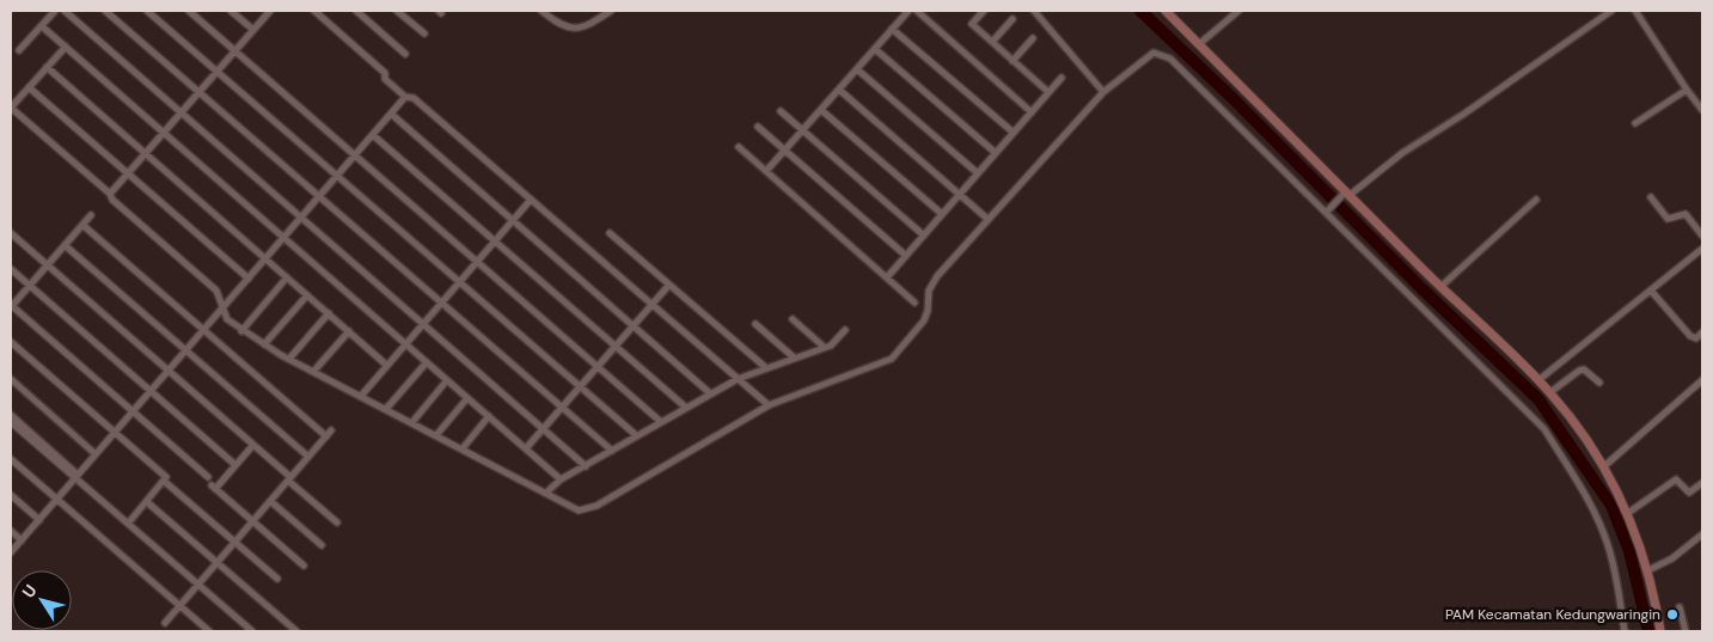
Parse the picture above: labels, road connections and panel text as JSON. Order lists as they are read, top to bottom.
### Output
{
  "places": ["PAM Kecamatan Kedungwaringin"],
  "north": "top left"
}
